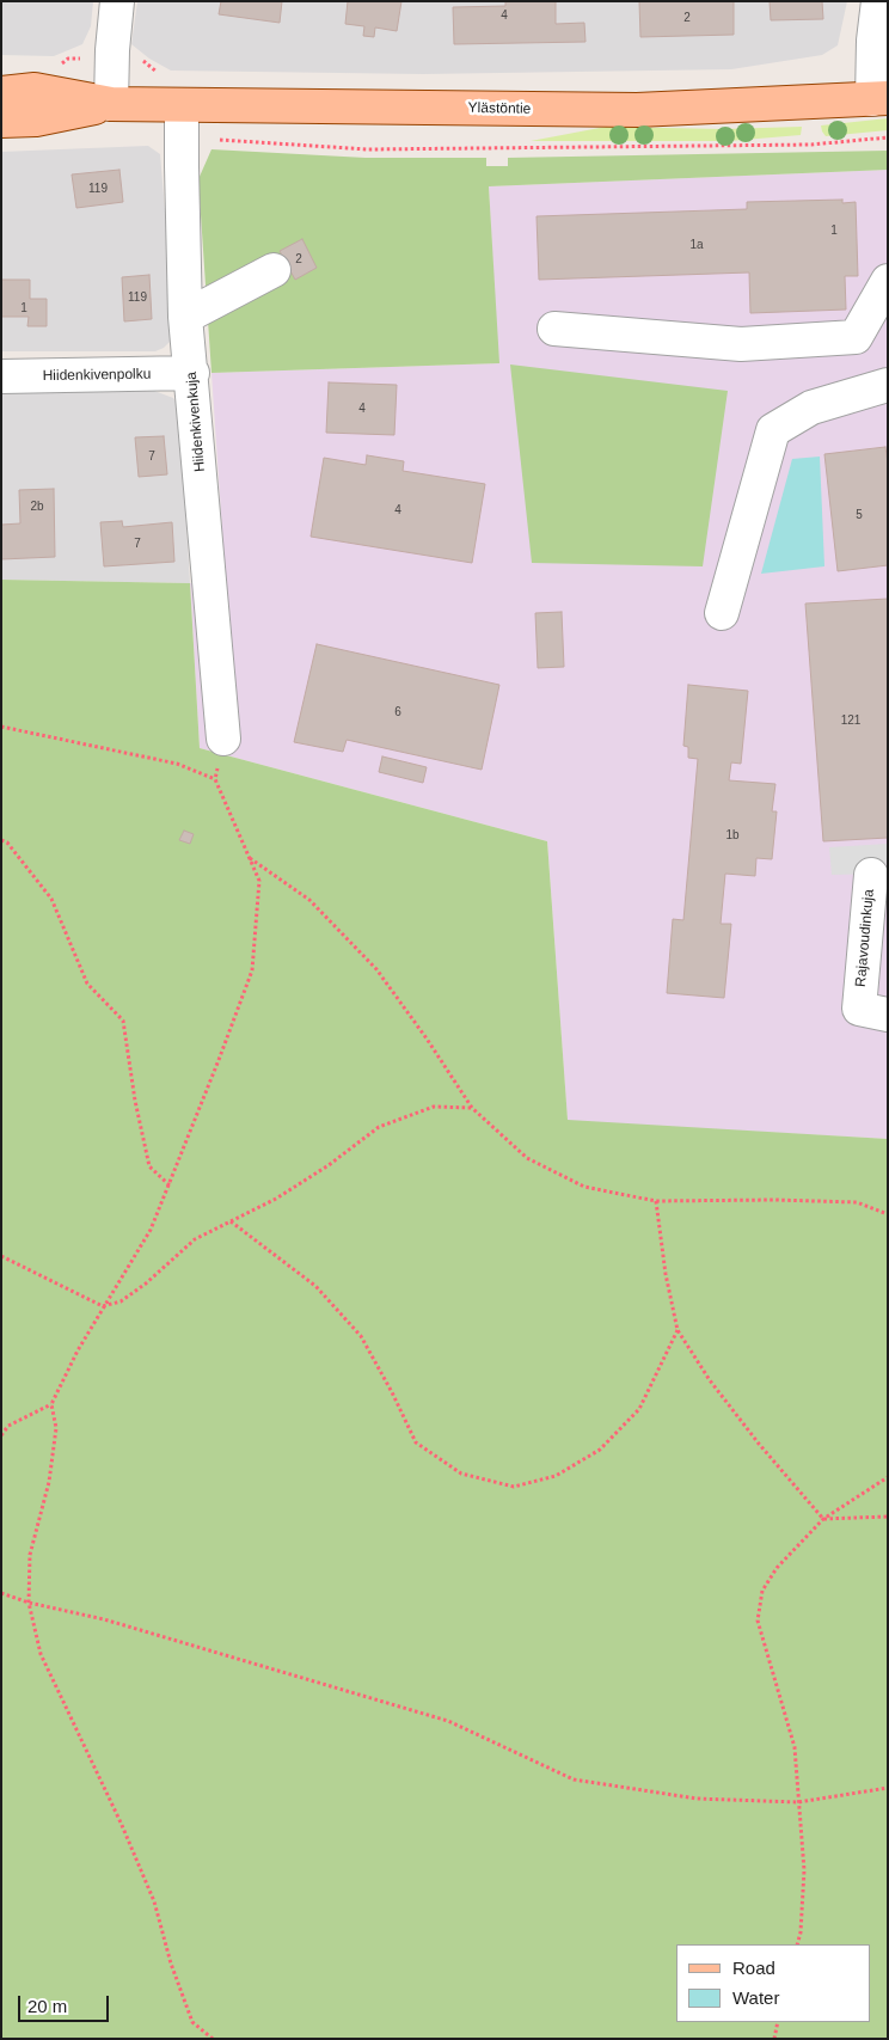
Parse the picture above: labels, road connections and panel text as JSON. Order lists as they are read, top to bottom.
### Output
{
  "streets": {
    "main road": ["Ylästöntie"],
    "street": ["Hiidenkivenpolku", "Hiidenkivenkuja", "Rajavoudinkuja"]
  },
  "crossings": [
    ["Ylästöntie", "Hiidenkivenkuja"],
    ["Hiidenkivenpolku", "Hiidenkivenkuja"]
  ],
  "house_numbers": [
    "4",
    "2",
    "119",
    "1",
    "1a",
    "2",
    "119",
    "1",
    "4",
    "7",
    "2b",
    "4",
    "5",
    "7",
    "6",
    "121",
    "1b"
  ],
  "legend": ["Road", "Water"],
  "scale_bar": "20 m"
}
